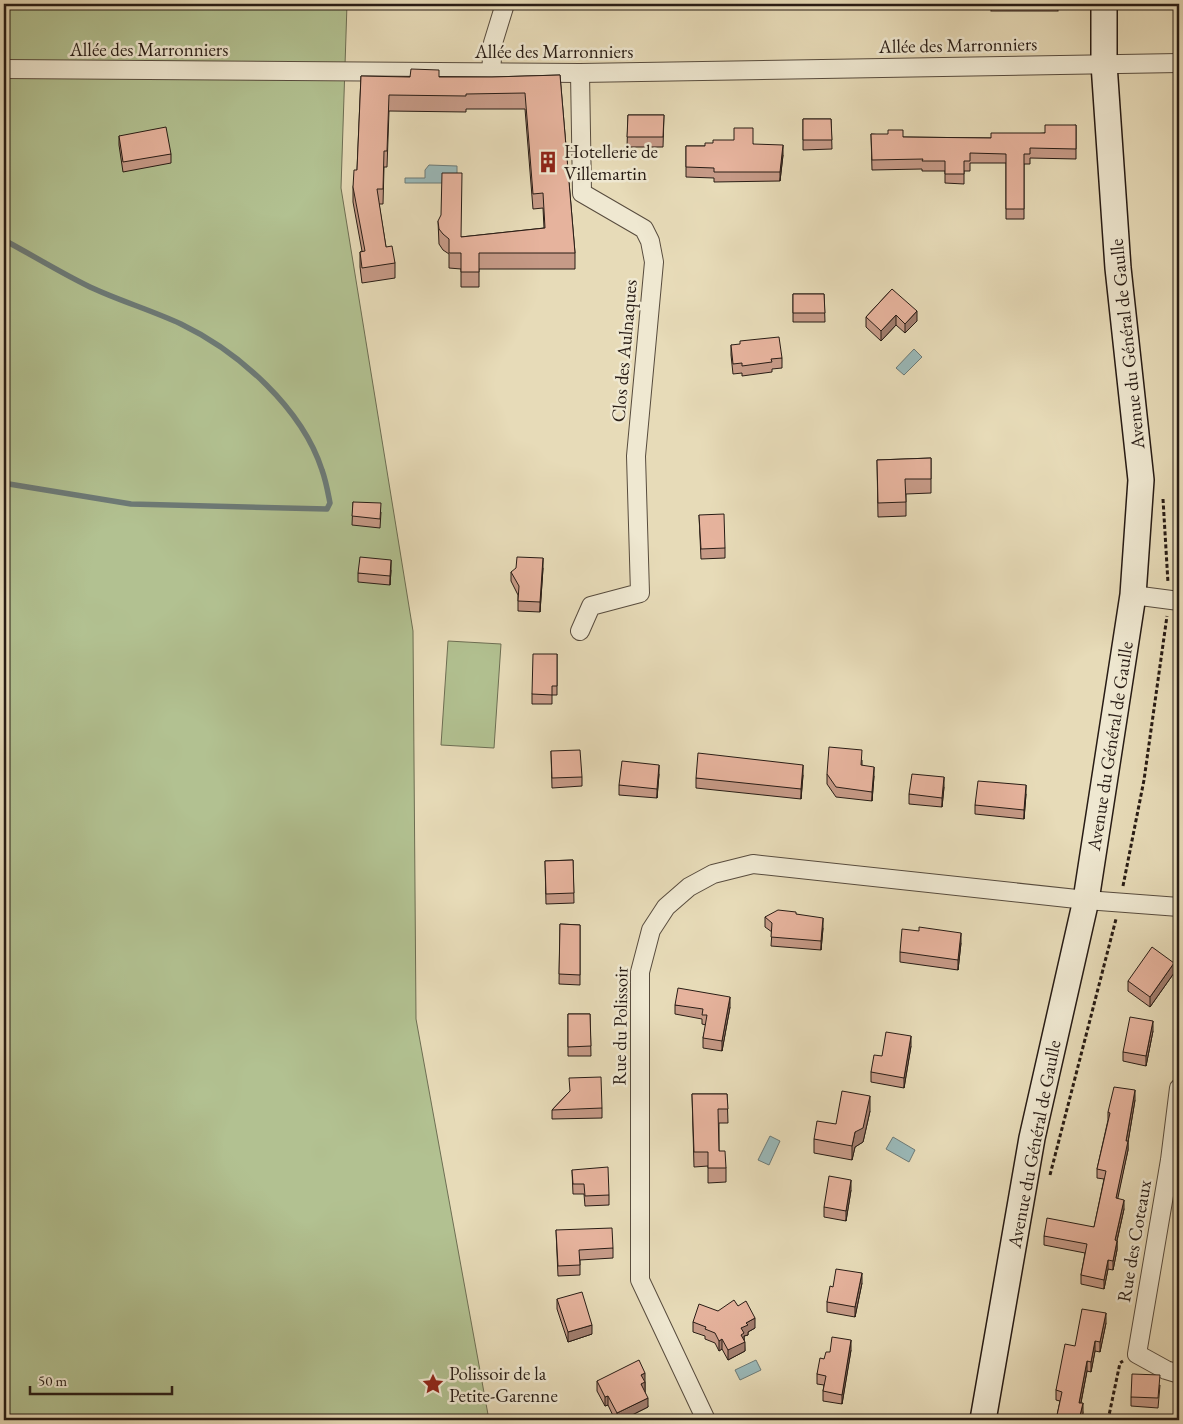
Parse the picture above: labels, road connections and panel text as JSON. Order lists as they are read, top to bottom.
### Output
{
  "streets": {
    "main road": ["Avenue du Général de Gaulle"],
    "street": [
      "Allée des Marronniers",
      "Clos des Aulnaques",
      "Rue du Polissoir",
      "Rue des Coteaux"
    ]
  },
  "crossings": [
    ["Allée des Marronniers", "Avenue du Général de Gaulle"],
    ["Allée des Marronniers", "Clos des Aulnaques"],
    ["Avenue du Général de Gaulle", "Rue du Polissoir"]
  ],
  "places": {
    "building": ["Hotellerie de Villemartin"],
    "place": ["Polissoir de la Petite-Garenne"]
  },
  "scale_bar": "50 m"
}
